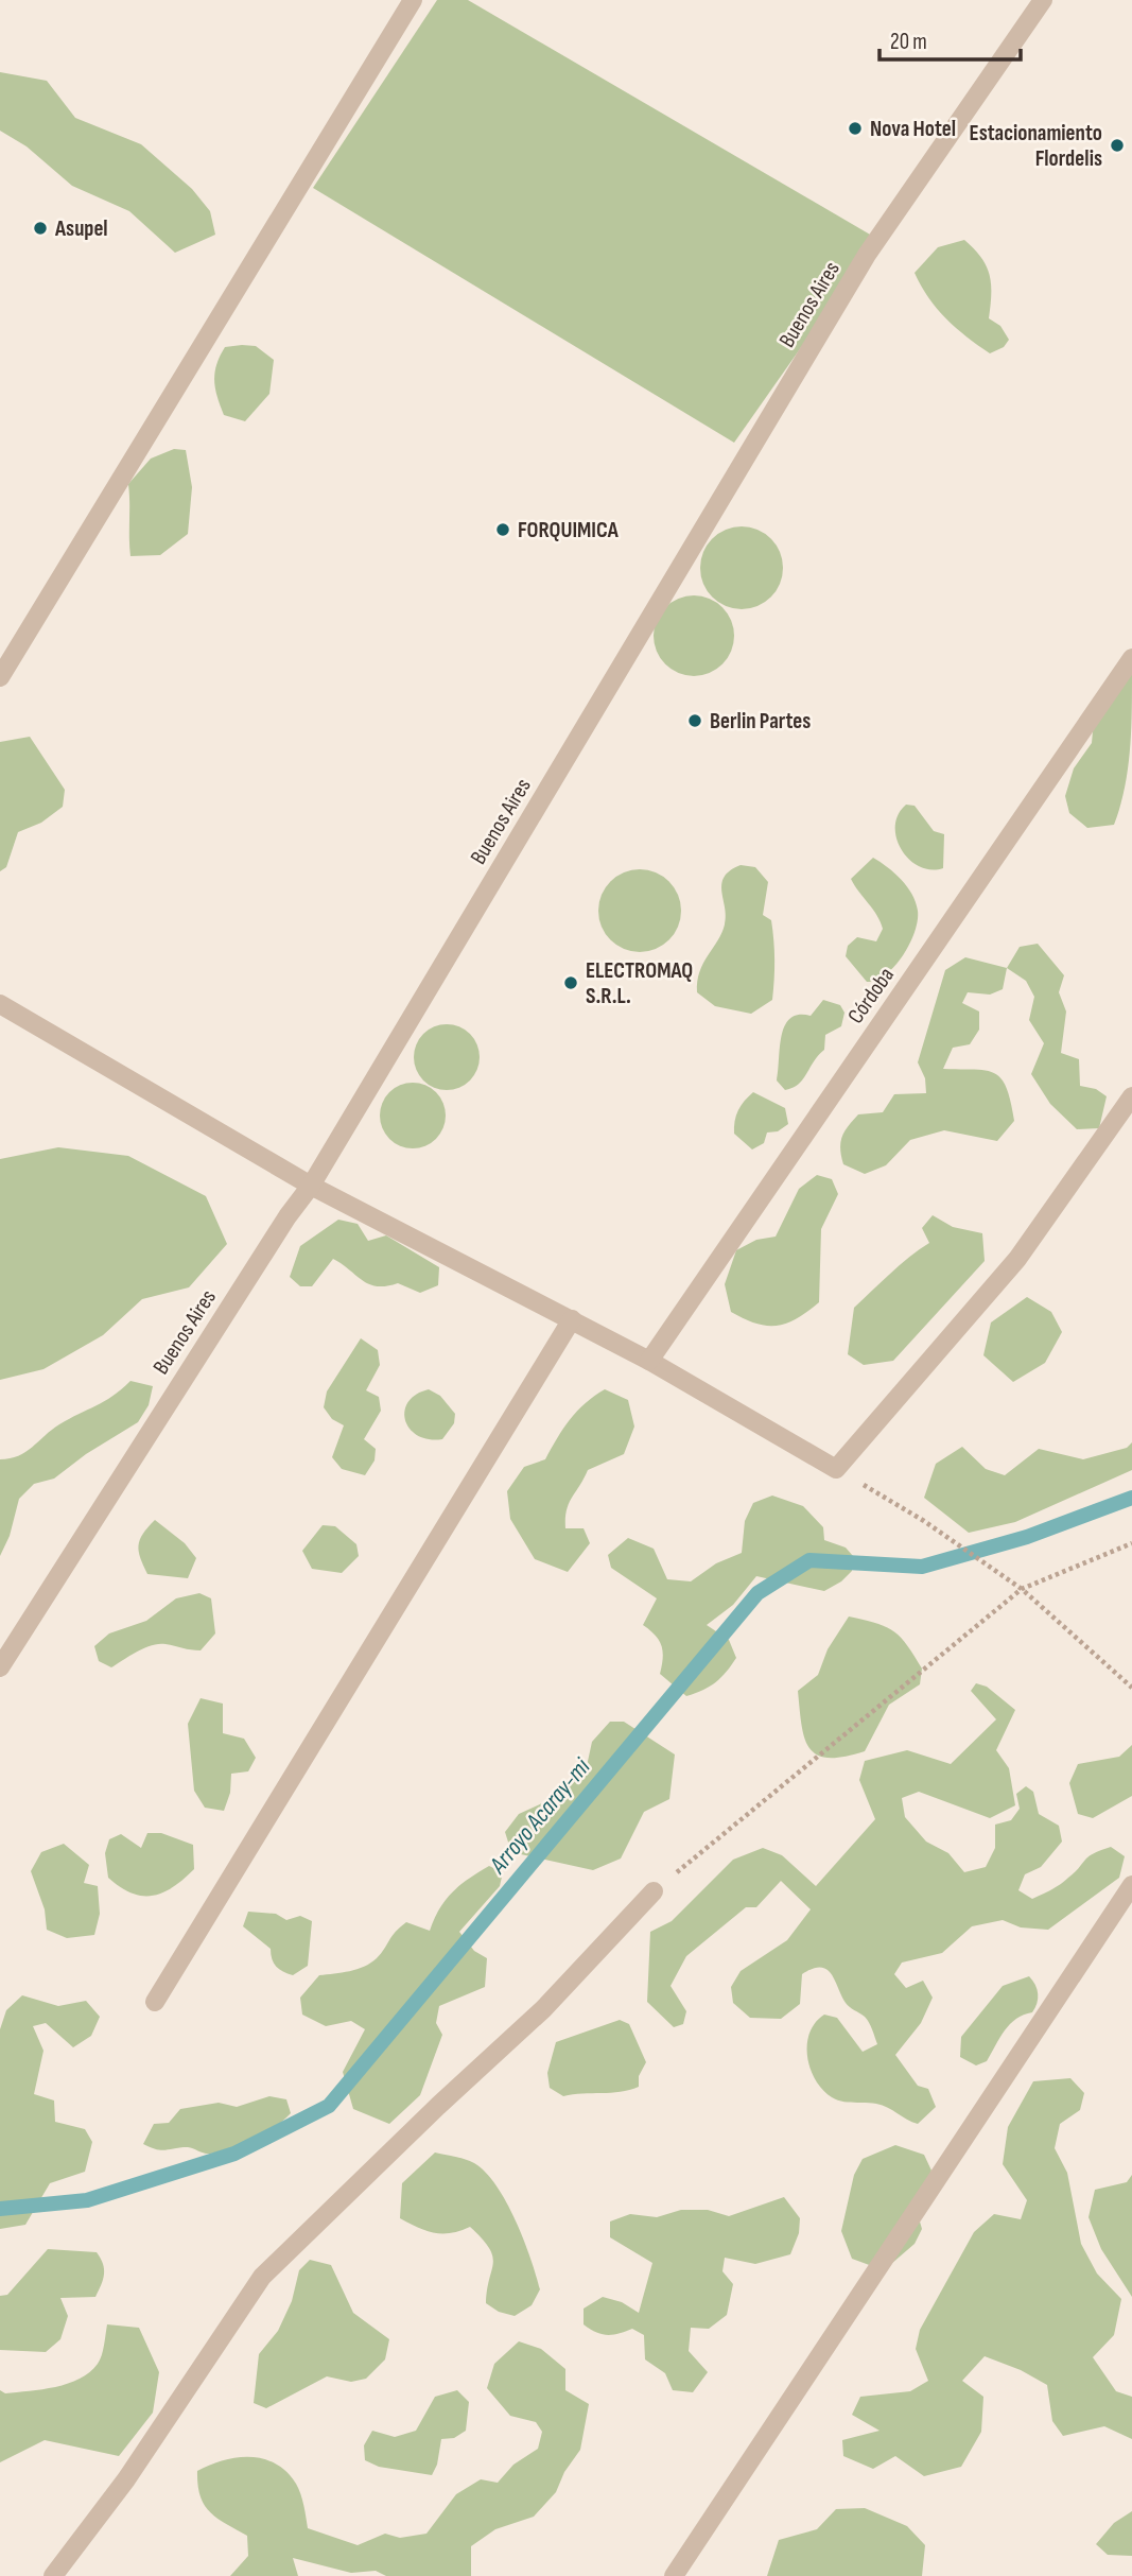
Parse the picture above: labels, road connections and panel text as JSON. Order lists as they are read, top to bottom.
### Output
{
  "streets": {
    "street": ["Buenos Aires", "Córdoba"]
  },
  "water": ["Arroyo Acaray-mi"],
  "places": [
    "Nova Hotel",
    "Estacionamiento Flordelis",
    "Asupel",
    "FORQUIMICA",
    "Berlin Partes",
    "ELECTROMAQ S.R.L."
  ],
  "scale_bar": "20 m"
}
